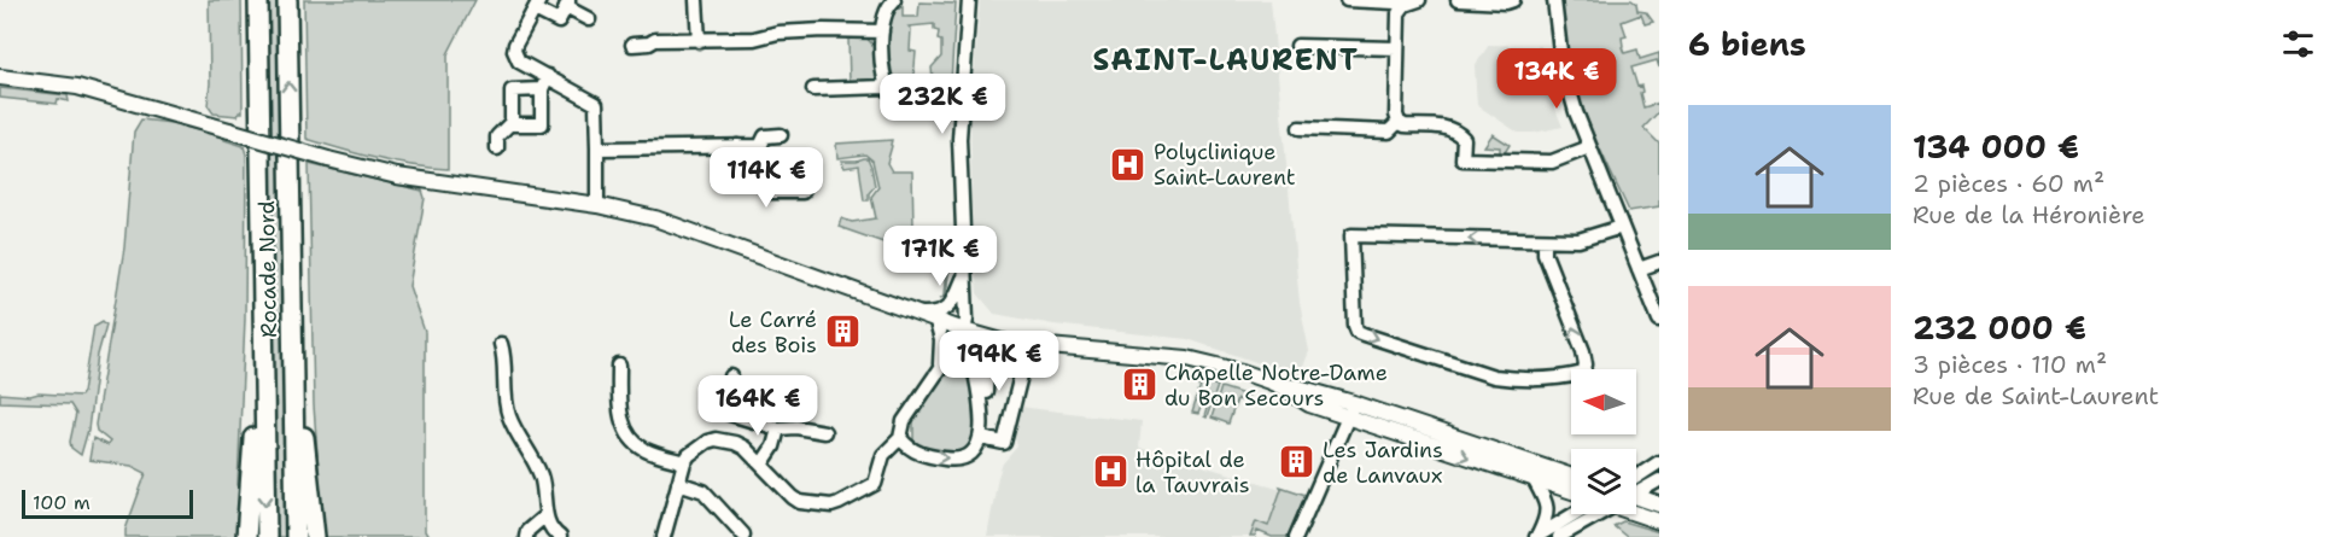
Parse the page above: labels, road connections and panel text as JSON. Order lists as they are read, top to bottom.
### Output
{
  "streets": {
    "highway": ["Rocade Nord"]
  },
  "districts": ["SAINT-LAURENT"],
  "places": {
    "hospital": ["Polyclinique Saint-Laurent", "Hôpital de la Tauvrais"],
    "building": ["Le Carré des Bois", "Chapelle Notre-Dame du Bon Secours", "Les Jardins de Lanvaux"]
  },
  "scale_bar": "100 m",
  "north": "left",
  "page": {
    "heading": "6 biens",
    "price": [
      "134K €",
      "232K €",
      "114K €",
      "171K €",
      "194K €",
      "164K €"
    ],
    "list": [
      {
        "name": "134 000 €",
        "note": "2 pièces · 60 m² · Rue de la Héronière"
      },
      {
        "name": "232 000 €",
        "note": "3 pièces · 110 m² · Rue de Saint-Laurent"
      }
    ],
    "scale": "100 m"
  }
}
